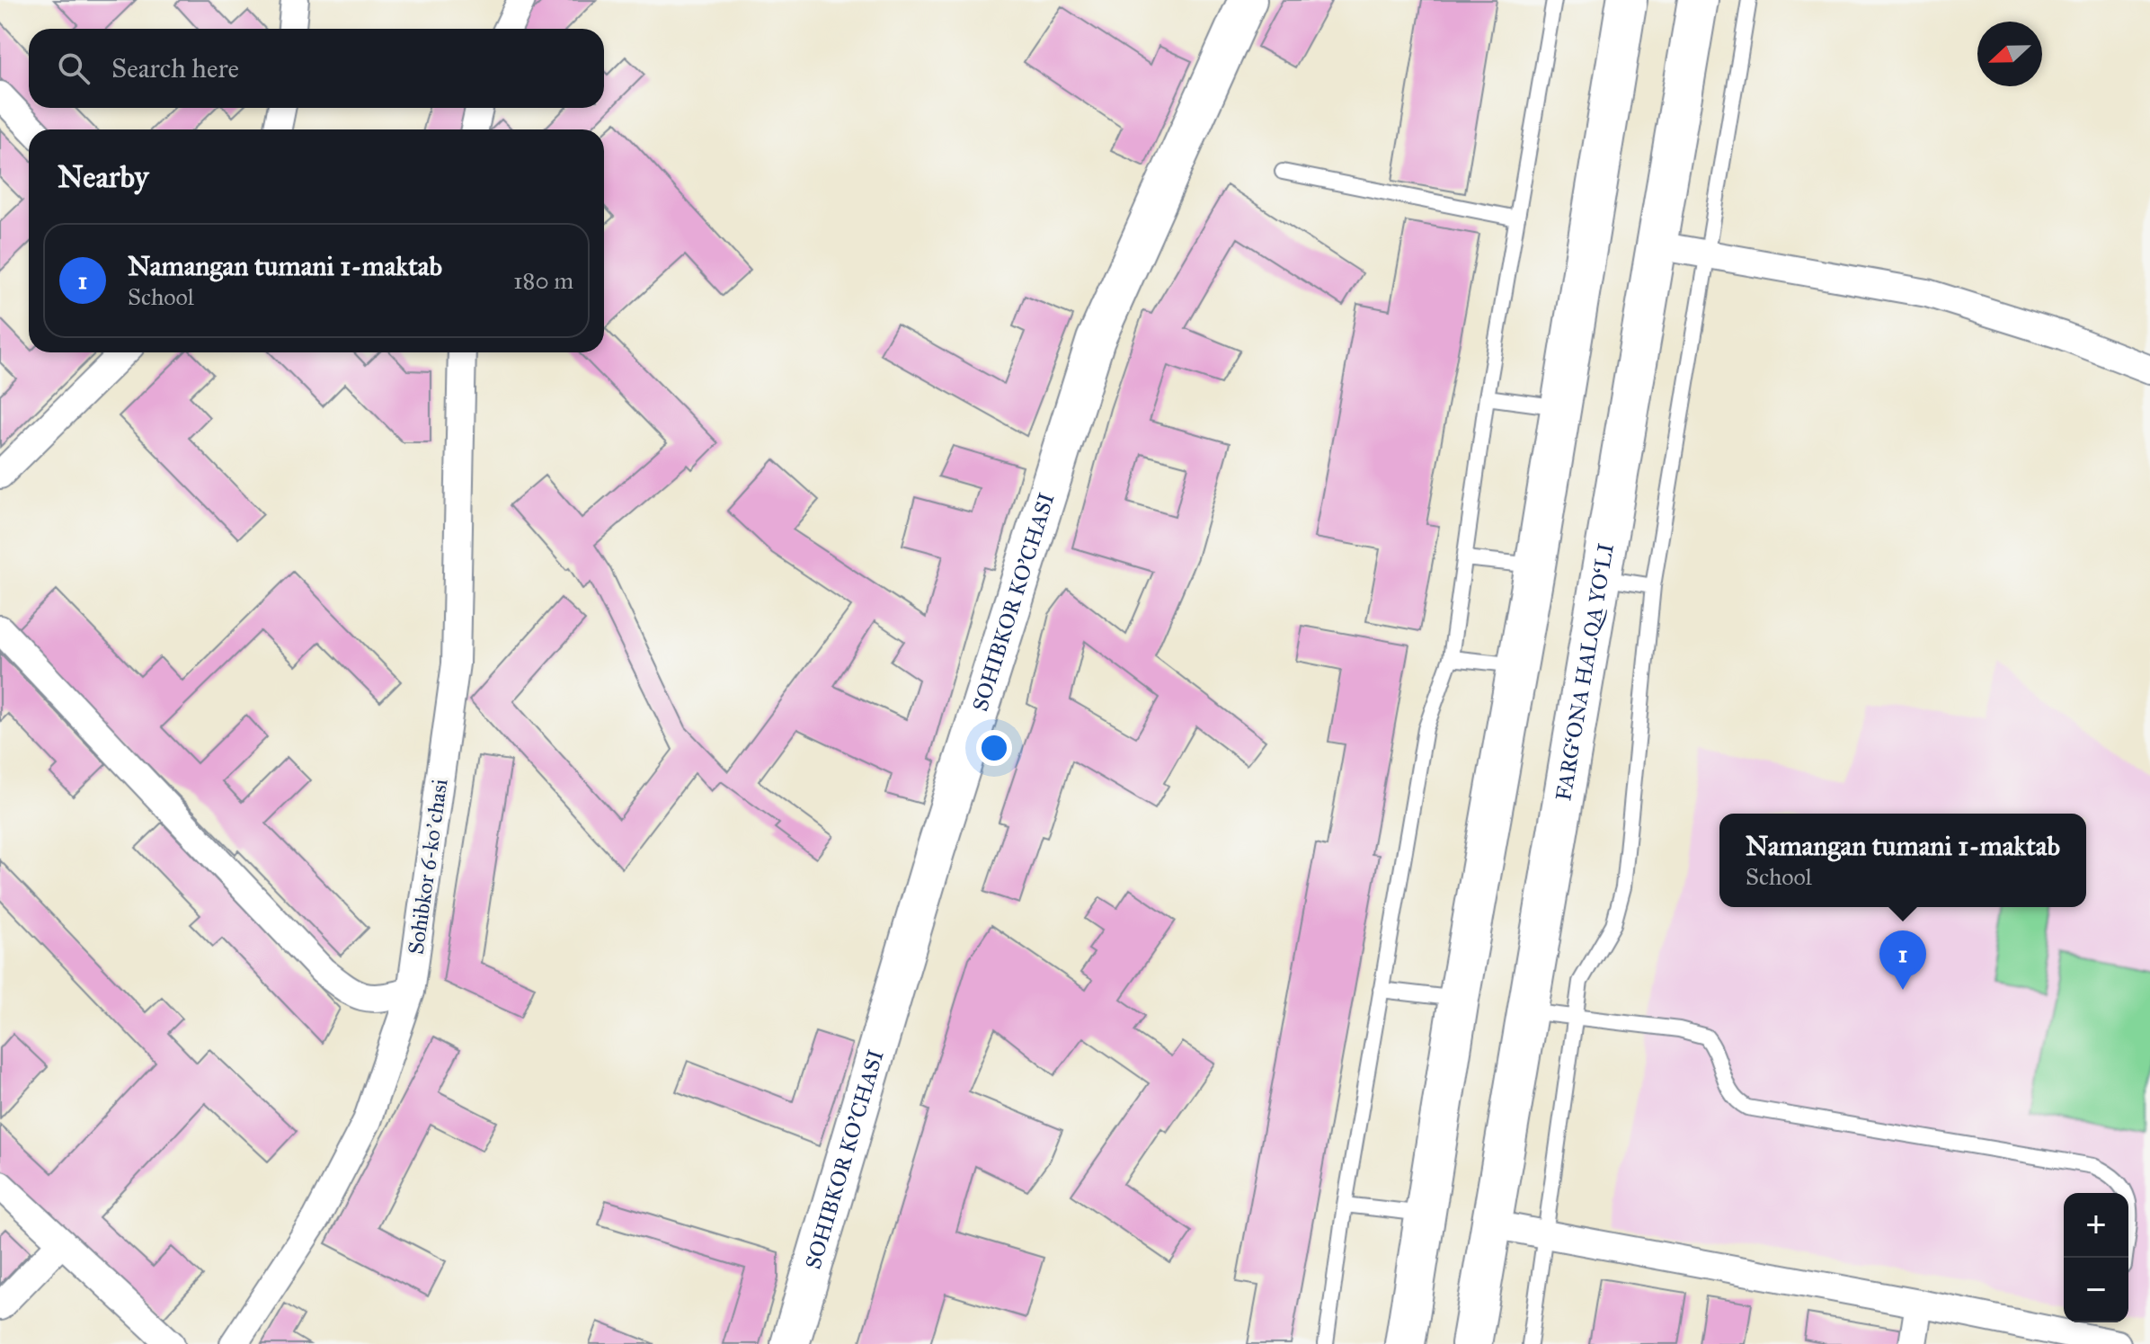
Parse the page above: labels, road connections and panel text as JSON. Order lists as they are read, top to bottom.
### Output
{
  "streets": {
    "highway": ["FARG‘ONA HALQA YO‘LI"],
    "street": ["SOHIBKOR KO'CHASI", "Sohibkor 6-koʼchasi"]
  },
  "north": "left",
  "page": {
    "search": "Search here",
    "heading": "Nearby",
    "list": [
      {
        "mark": "1",
        "name": "Namangan tumani 1-maktab",
        "note": "School",
        "value": "180 m"
      }
    ],
    "popup": ["Namangan tumani 1-maktab", "School"],
    "pins": "1",
    "map_buttons": ["+", "−"]
  }
}
